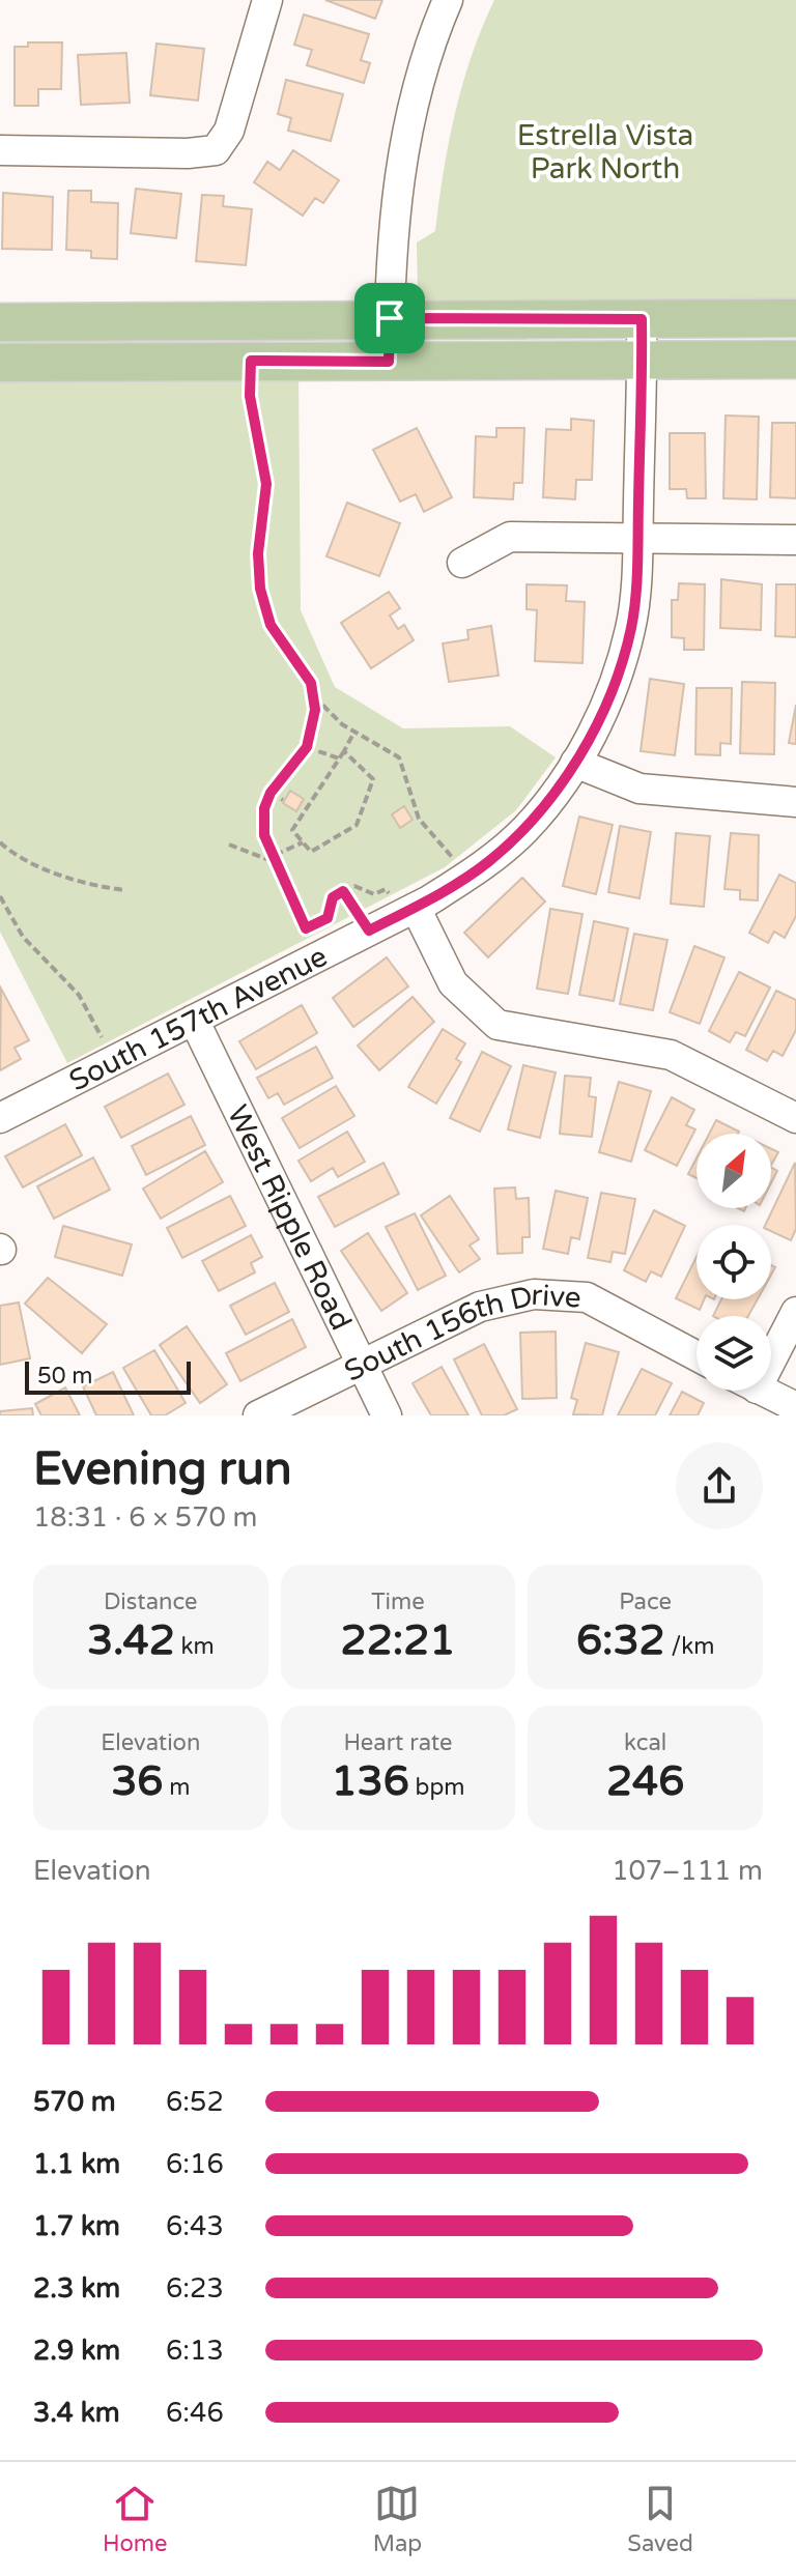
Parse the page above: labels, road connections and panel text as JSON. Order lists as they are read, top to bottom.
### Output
{
  "streets": {
    "street": ["South 157th Avenue", "West Ripple Road", "South 156th Drive"]
  },
  "crossings": [
    ["South 157th Avenue", "West Ripple Road"],
    ["West Ripple Road", "South 156th Drive"]
  ],
  "parks": ["Estrella Vista Park North"],
  "scale_bar": "50 m",
  "north": "top right",
  "page": {
    "scale": "50 m",
    "heading": ["Evening run", "18:31 · 6 × 570 m"],
    "stats": [
      ["Distance", "3.42 km"],
      ["Time", "22:21"],
      ["Pace", "6:32 /km"],
      ["Elevation", "36 m"],
      ["Heart rate", "136 bpm"],
      ["kcal", "246"]
    ],
    "chart": ["Elevation", "107–111 m"],
    "list": [
      {
        "name": "570 m",
        "note": "6:52"
      },
      {
        "name": "1.1 km",
        "note": "6:16"
      },
      {
        "name": "1.7 km",
        "note": "6:43"
      },
      {
        "name": "2.3 km",
        "note": "6:23"
      },
      {
        "name": "2.9 km",
        "note": "6:13"
      },
      {
        "name": "3.4 km",
        "note": "6:46"
      }
    ],
    "tabs": ["Home", "Map", "Saved"]
  }
}
